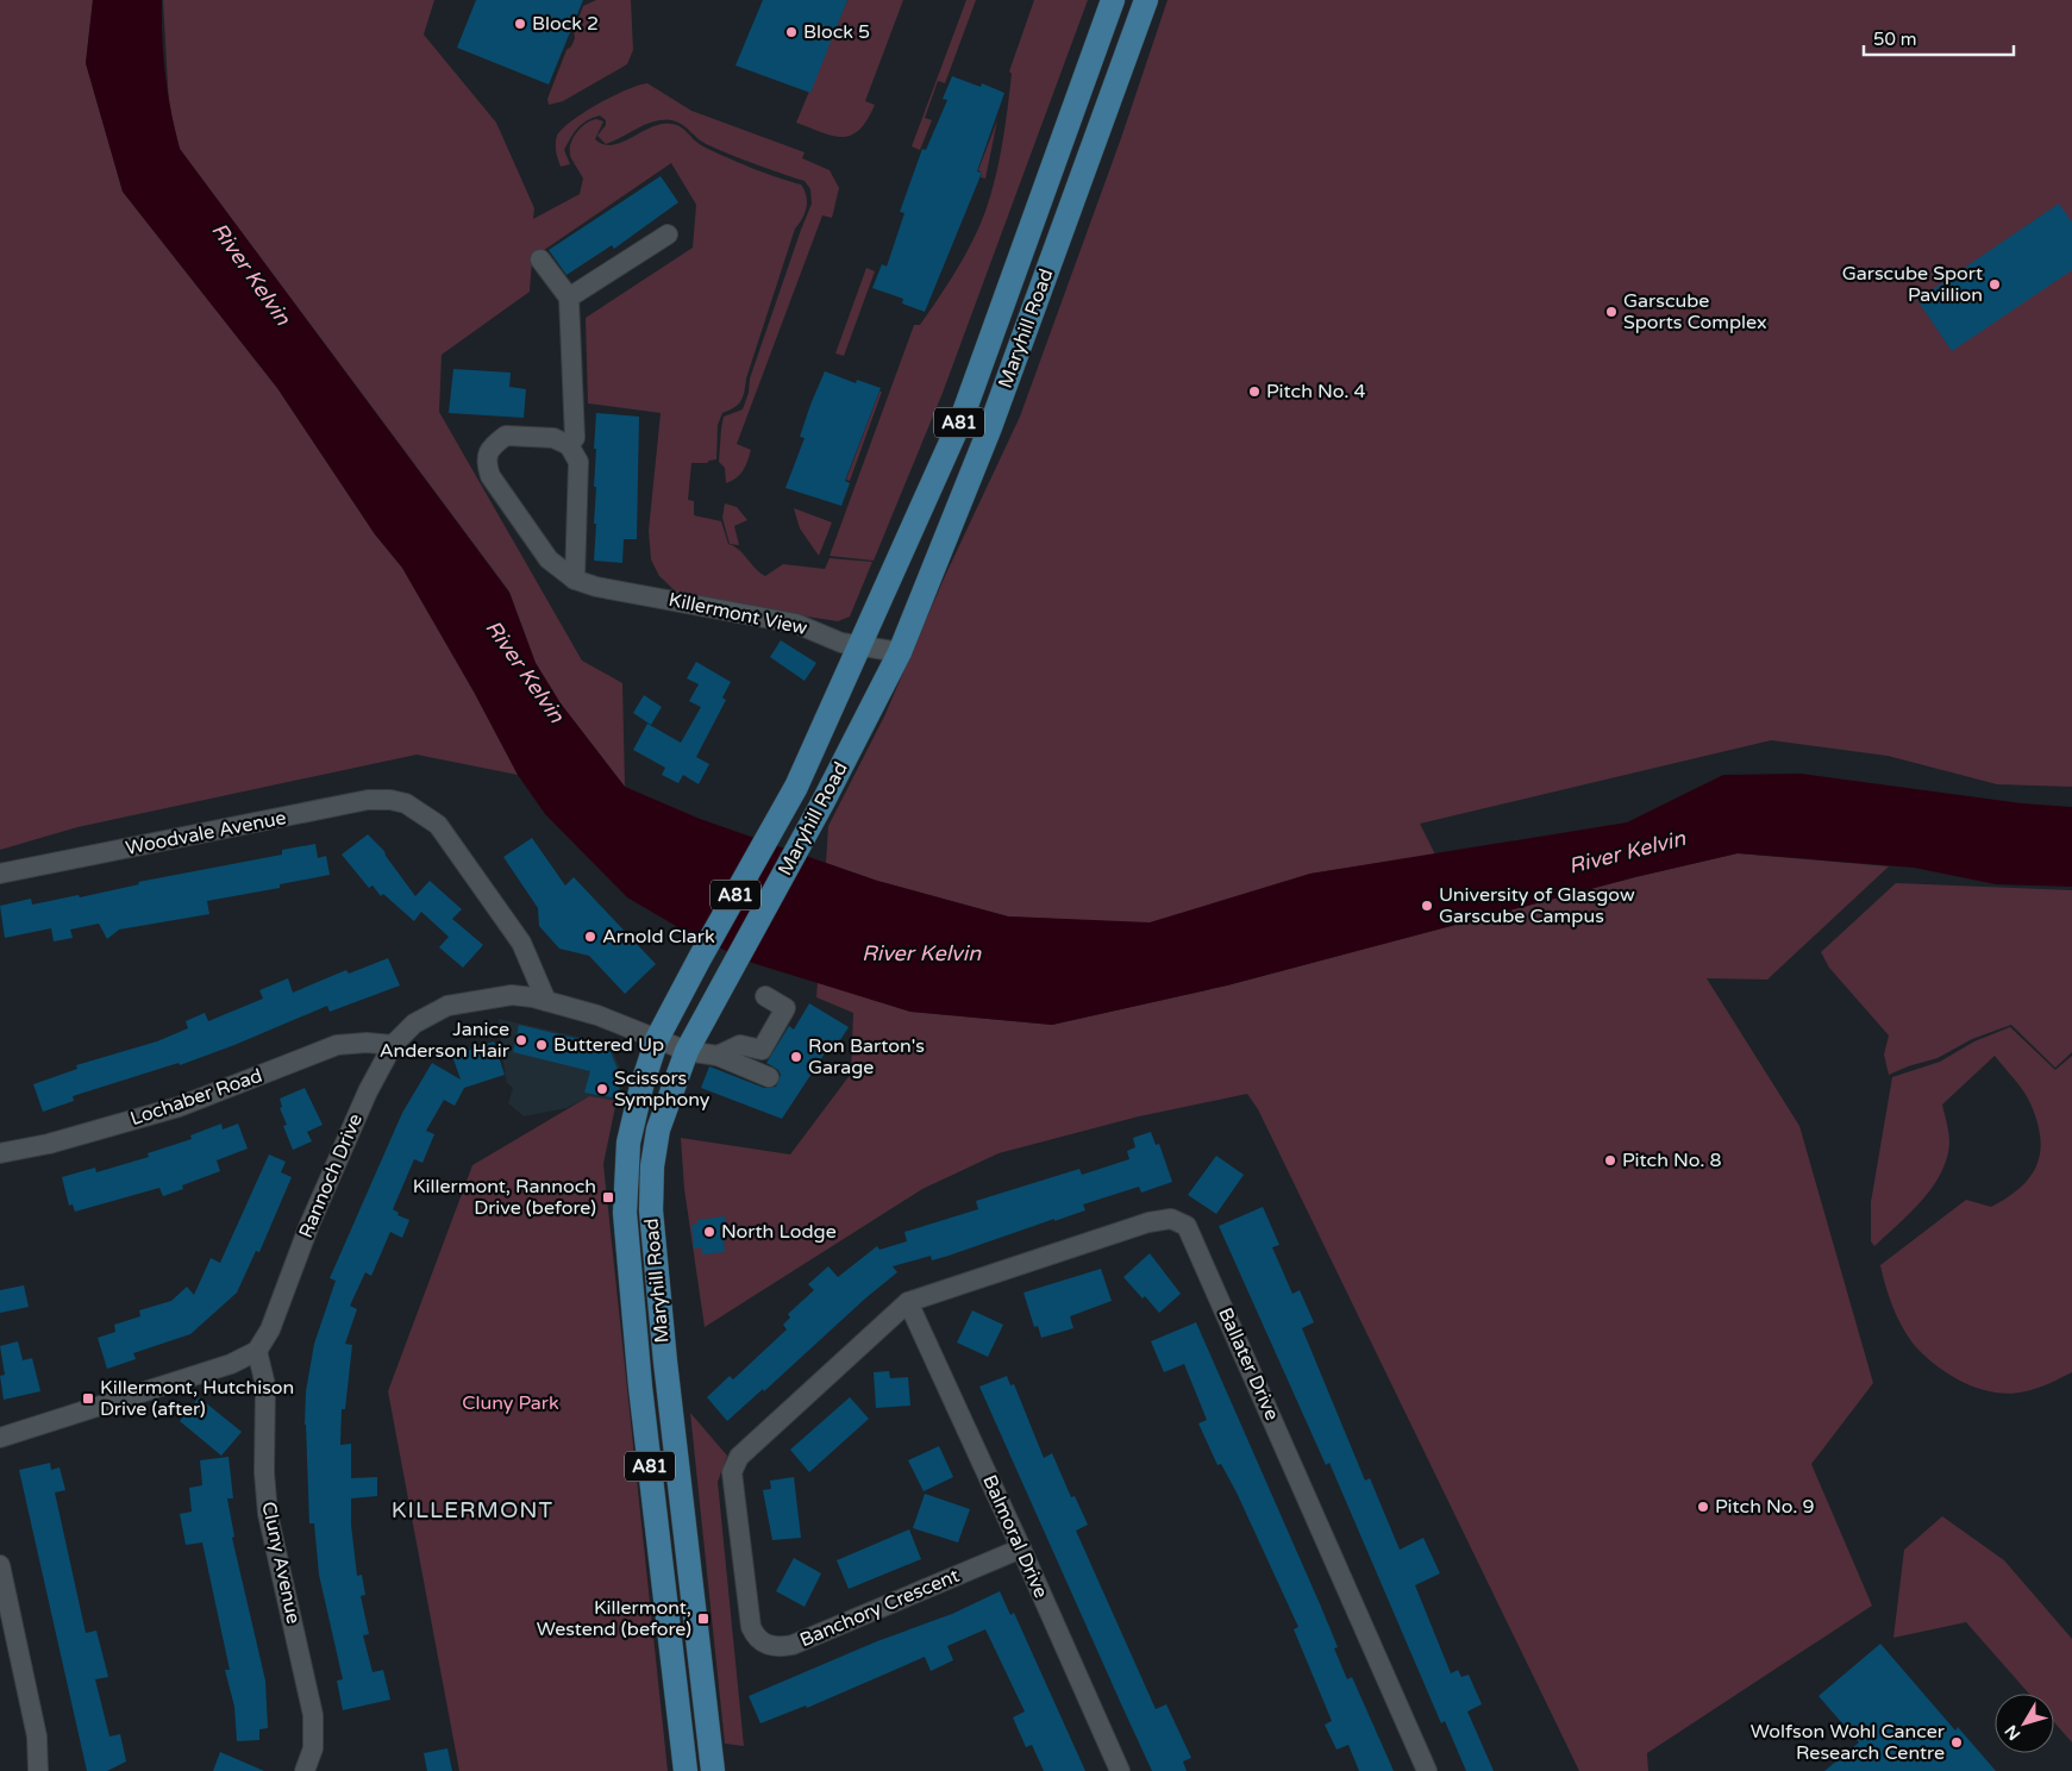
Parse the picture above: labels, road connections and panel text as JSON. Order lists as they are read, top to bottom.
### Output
{
  "streets": {
    "main road": ["Maryhill Road", "A81"],
    "street": [
      "Killermont View",
      "Woodvale Avenue",
      "Lochaber Road",
      "Rannoch Drive",
      "Ballater Drive",
      "Balmoral Drive",
      "Cluny Avenue",
      "Banchory Crescent"
    ]
  },
  "crossings": [
    ["Maryhill Road", "Killermont View"],
    ["Maryhill Road", "Rannoch Drive"],
    ["Woodvale Avenue", "Rannoch Drive"],
    ["Lochaber Road", "Rannoch Drive"],
    ["Rannoch Drive", "Cluny Avenue"],
    ["Ballater Drive", "Balmoral Drive"],
    ["Ballater Drive", "Banchory Crescent"],
    ["Balmoral Drive", "Banchory Crescent"]
  ],
  "districts": ["KILLERMONT"],
  "water": ["River Kelvin"],
  "parks": ["Cluny Park"],
  "places": {
    "other": [
      "Block 2",
      "Block 5",
      "Garscube Sport Pavillion",
      "Garscube Sports Complex",
      "Pitch No. 4",
      "University of Glasgow Garscube Campus",
      "Arnold Clark",
      "Janice Anderson Hair",
      "Buttered Up",
      "Ron Barton's Garage",
      "Scissors Symphony",
      "Pitch No. 8",
      "North Lodge",
      "Pitch No. 9",
      "Wolfson Wohl Cancer Research Centre"
    ],
    "transit": ["Killermont, Rannoch Drive (before)", "Killermont, Hutchison Drive (after)", "Killermont, Westend (before)"]
  },
  "scale_bar": "50 m",
  "north": "bottom left"
}
